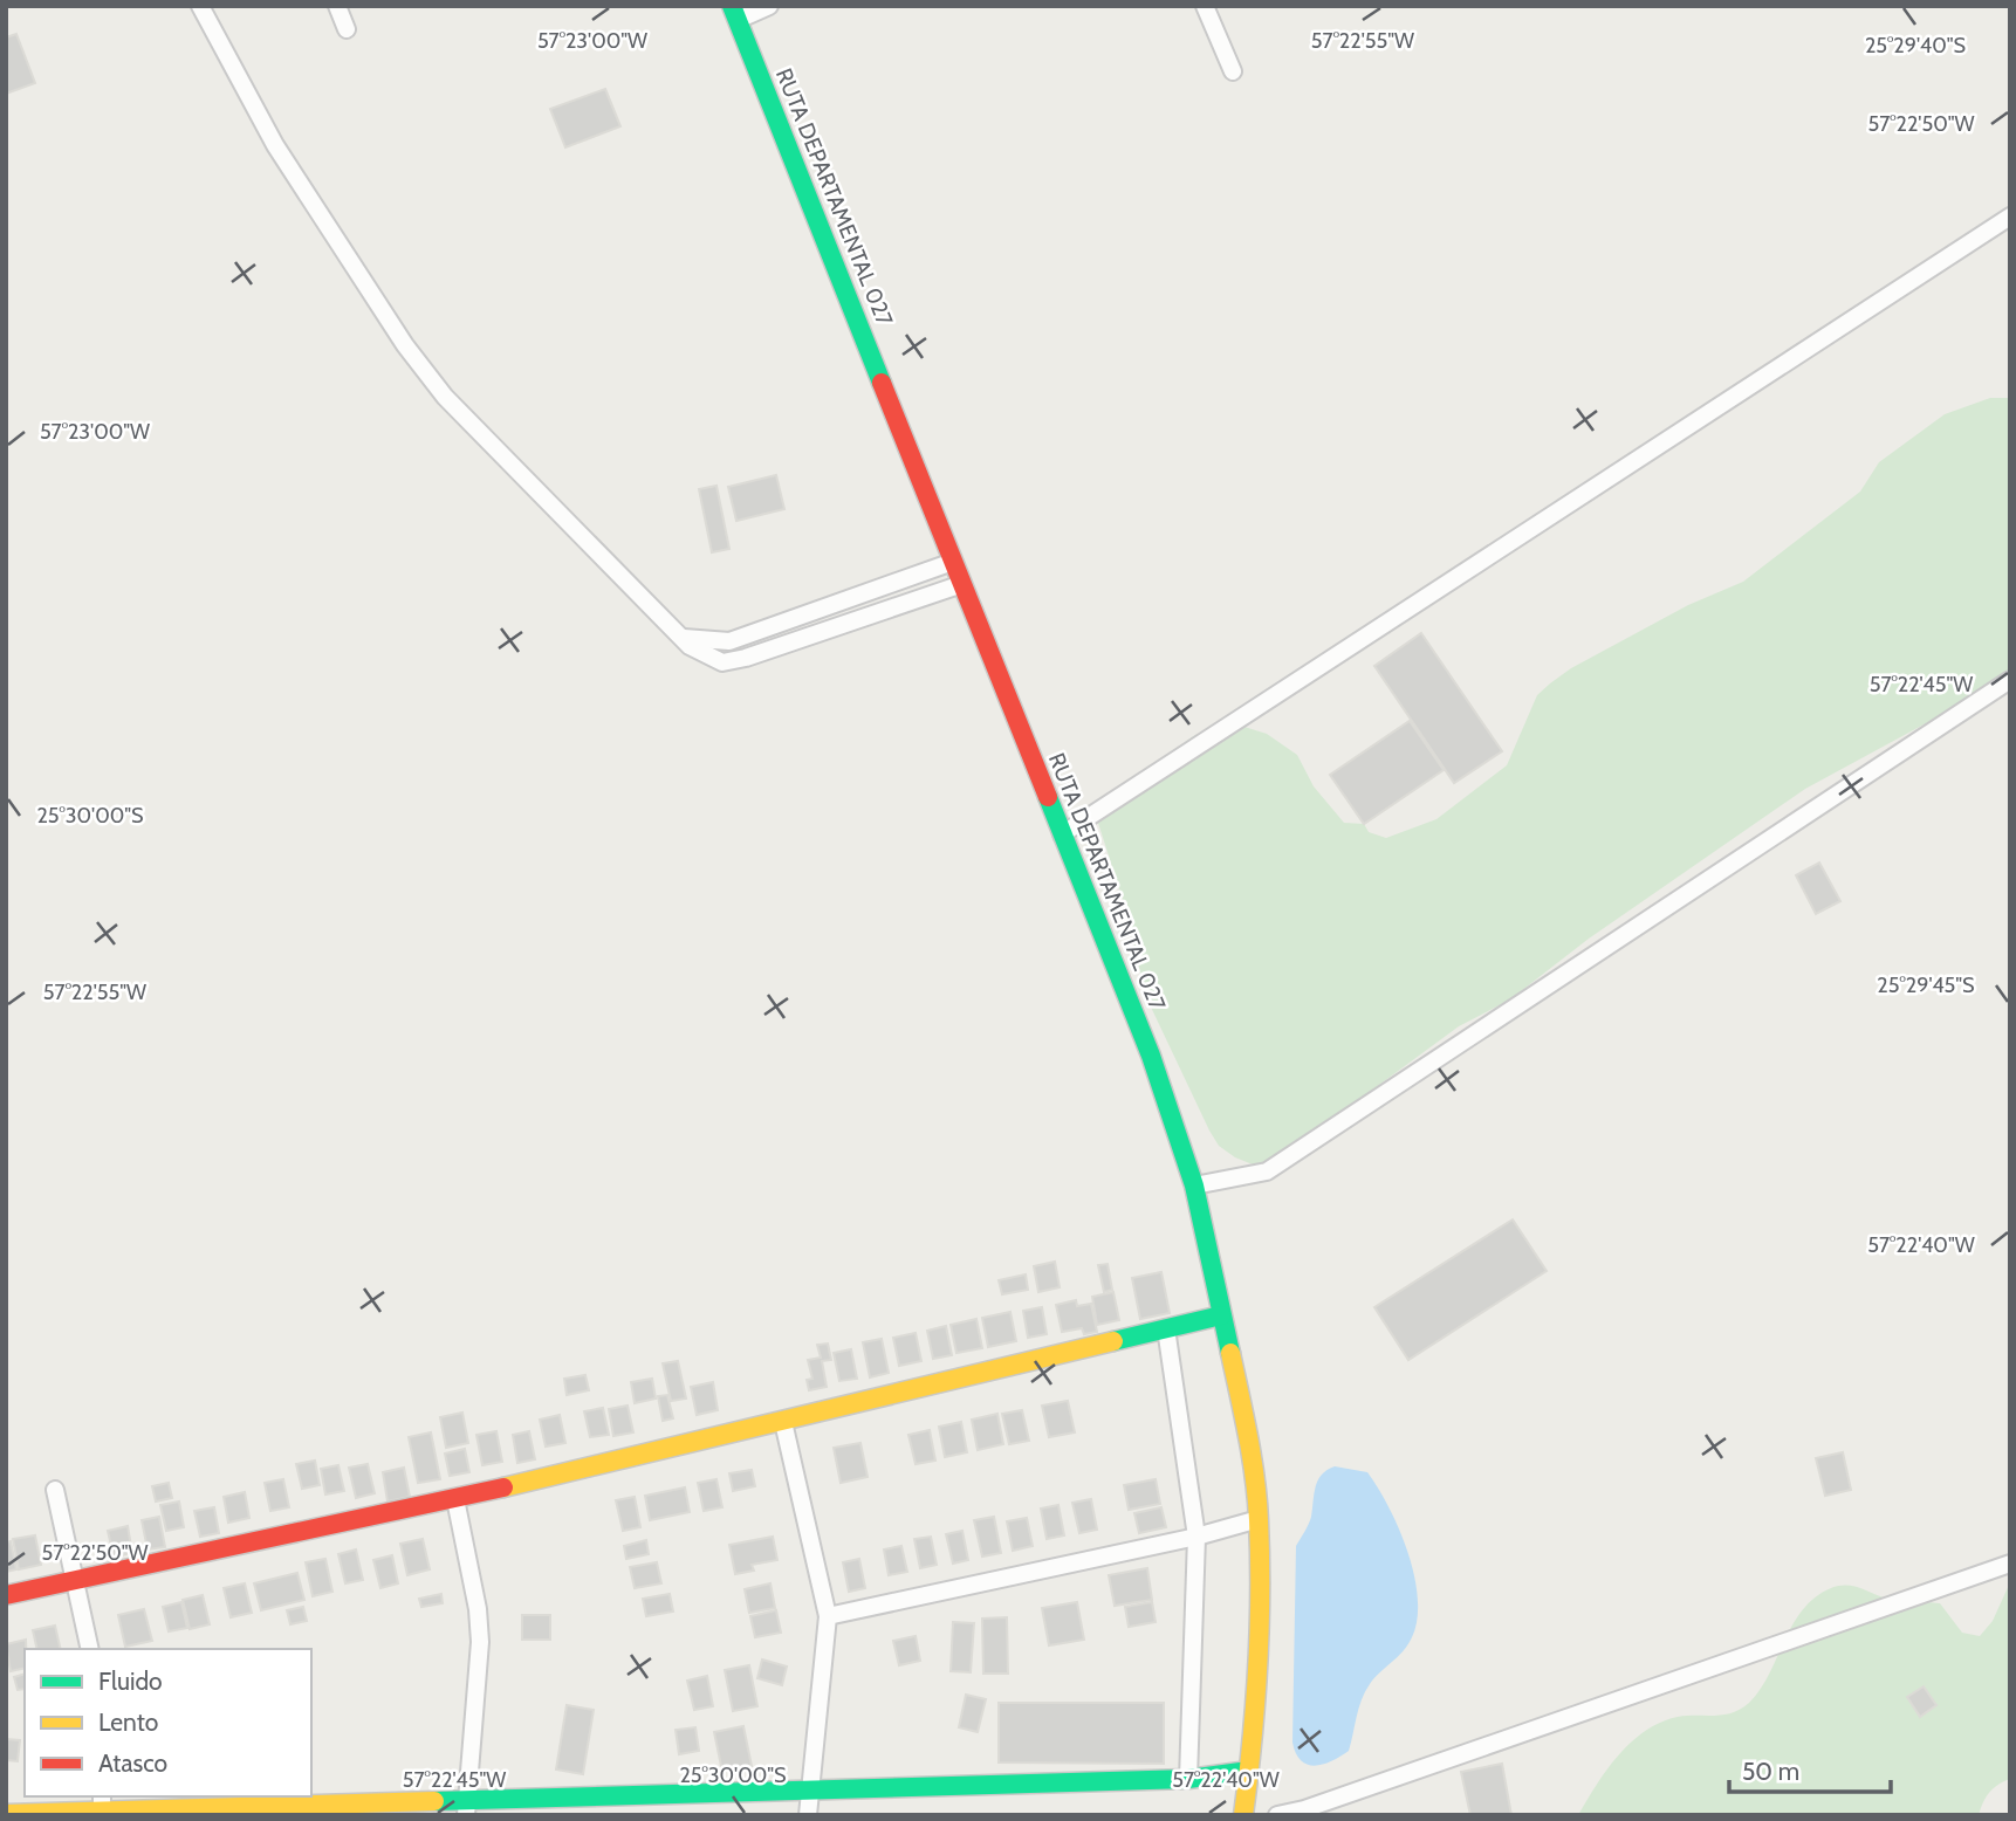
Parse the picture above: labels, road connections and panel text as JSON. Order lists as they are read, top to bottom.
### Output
{
  "streets": {
    "street": ["RUTA DEPARTAMENTAL 027"]
  },
  "legend": ["Fluido", "Lento", "Atasco"],
  "scale_bar": "50 m",
  "coordinates": [
    "57°23'00\"W",
    "57°22'55\"W",
    "25°29'40\"S",
    "57°22'50\"W",
    "57°22'45\"W",
    "25°30'00\"S",
    "25°29'45\"S",
    "57°22'40\"W"
  ]
}
